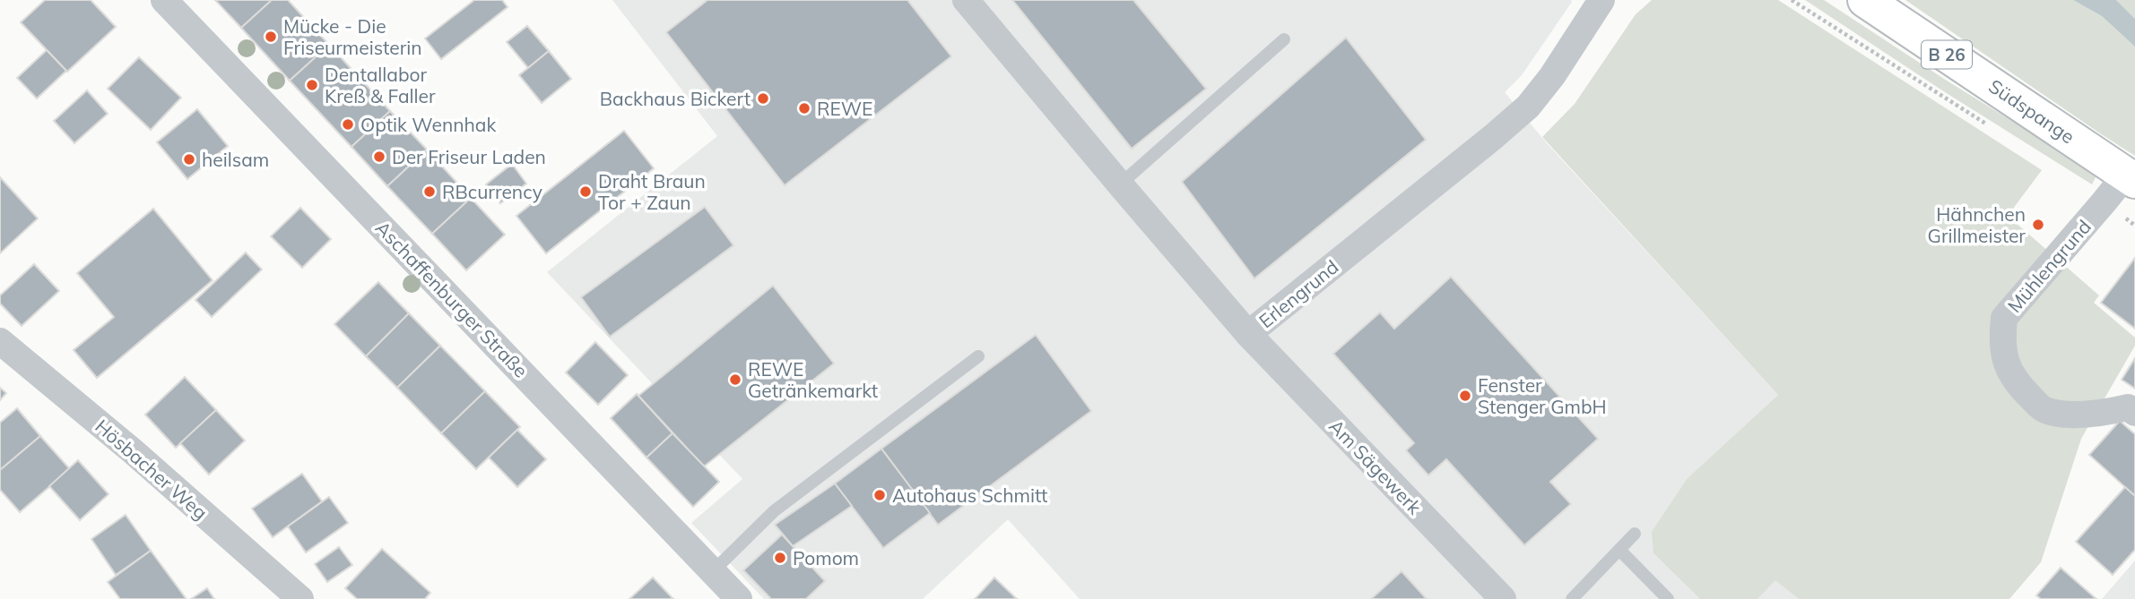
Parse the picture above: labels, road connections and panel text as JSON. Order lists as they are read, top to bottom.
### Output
{
  "streets": {
    "main road": ["B 26", "Südspange"],
    "street": [
      "Mühlengrund",
      "Erlengrund",
      "Aschaffenburger Straße",
      "Am Sägewerk",
      "Hösbacher Weg"
    ]
  },
  "crossings": [
    ["Südspange", "Mühlengrund"],
    ["Erlengrund", "Am Sägewerk"]
  ],
  "places": [
    "Mücke - Die Friseurmeisterin",
    "Dentallabor Kreß & Faller",
    "Backhaus Bickert",
    "REWE",
    "Optik Wennhak",
    "Der Friseur Laden",
    "heilsam",
    "RBcurrency",
    "Draht Braun Tor + Zaun",
    "Hähnchen Grillmeister",
    "REWE Getränkemarkt",
    "Fenster Stenger GmbH",
    "Autohaus Schmitt",
    "Pomom"
  ]
}
